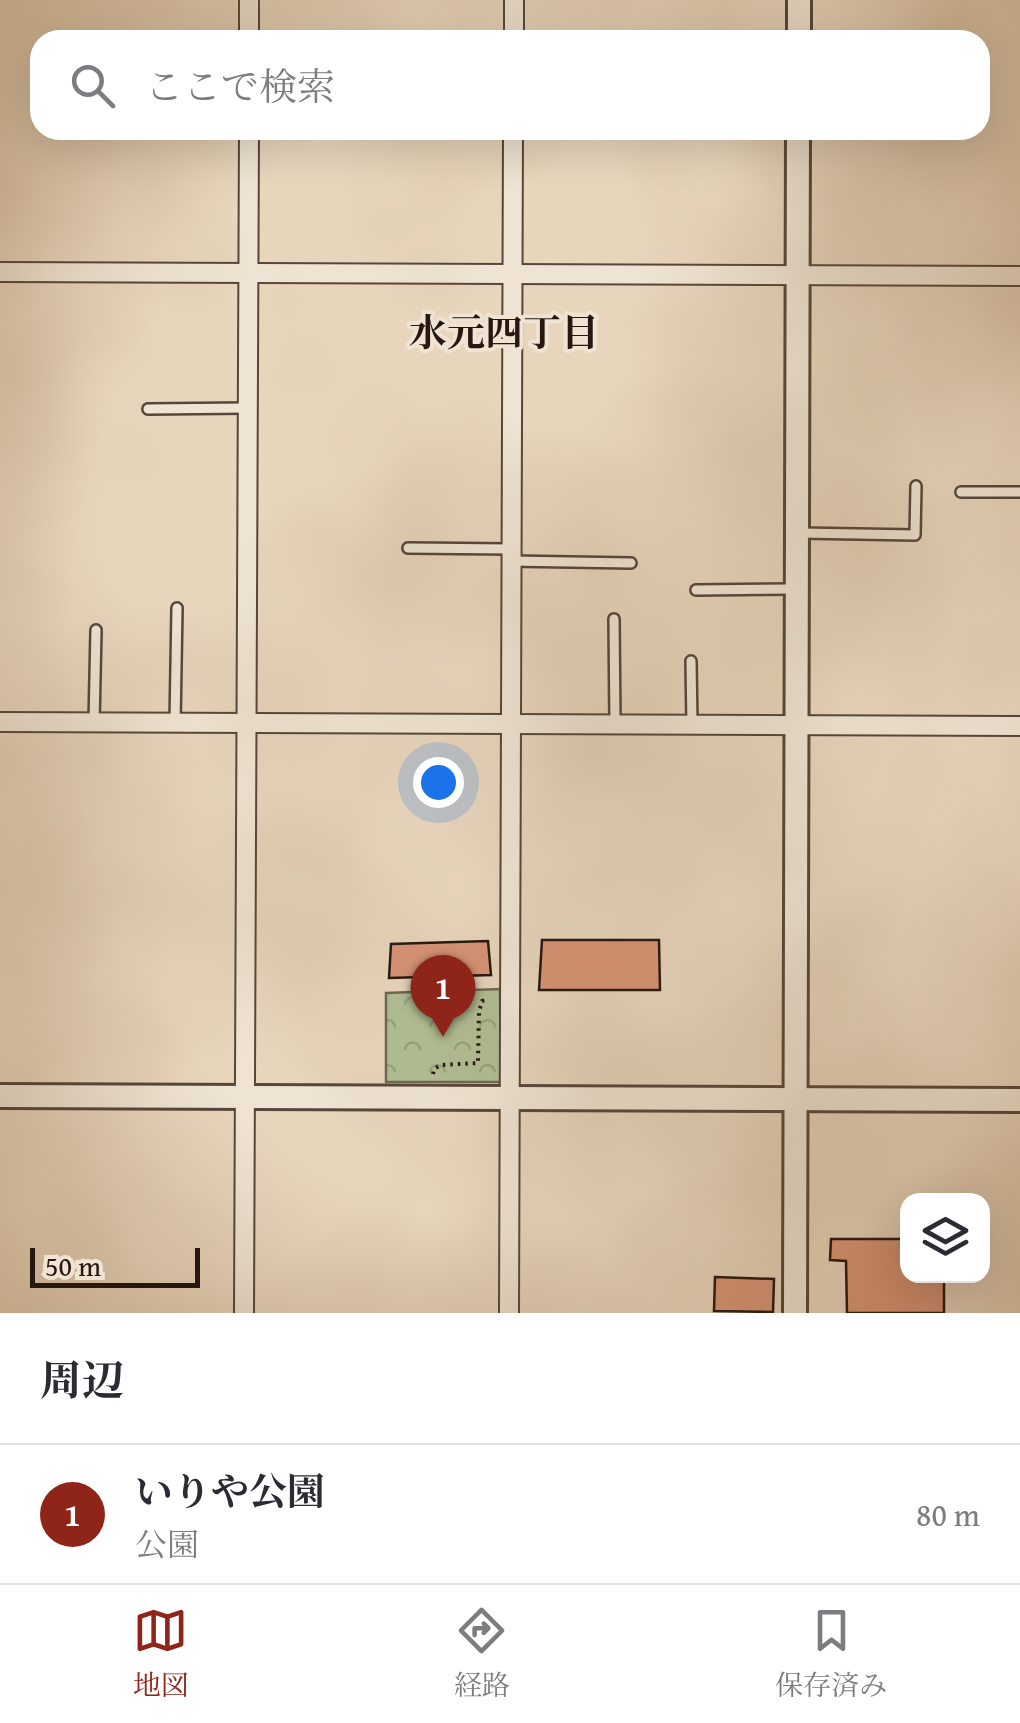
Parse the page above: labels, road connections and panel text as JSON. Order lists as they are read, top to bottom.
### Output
{
  "districts": ["水元四丁目"],
  "scale_bar": "50 m",
  "page": {
    "search": "ここで検索",
    "pins": "1",
    "scale": "50 m",
    "heading": "周辺",
    "list": [
      {
        "mark": "1",
        "name": "いりや公園",
        "note": "公園",
        "value": "80 m"
      }
    ],
    "nav": ["地図", "経路", "保存済み"]
  }
}
